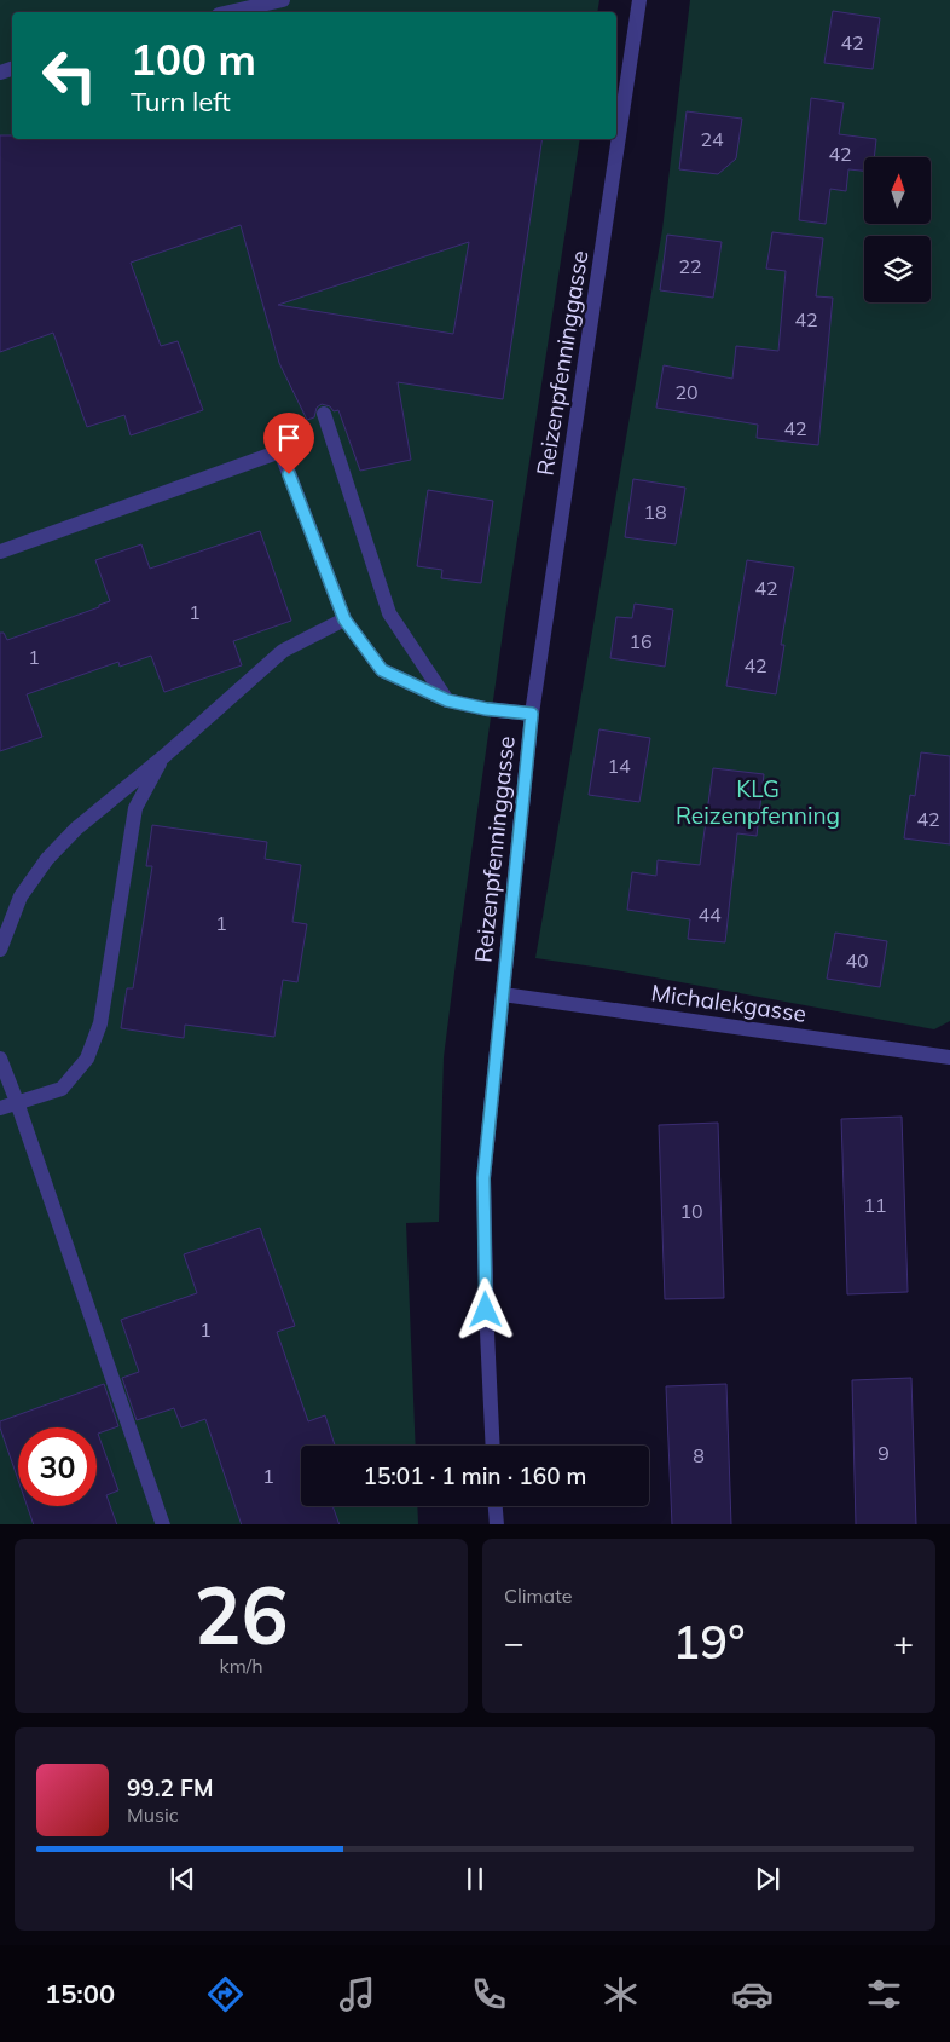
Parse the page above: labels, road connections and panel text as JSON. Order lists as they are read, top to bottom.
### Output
{
  "streets": {
    "street": ["Reizenpfenninggasse", "Michalekgasse"]
  },
  "crossings": [
    ["Reizenpfenninggasse", "Michalekgasse"]
  ],
  "parks": ["KLG Reizenpfenning"],
  "house_numbers": [
    "42",
    "24",
    "42",
    "22",
    "42",
    "20",
    "42",
    "18",
    "42",
    "1",
    "16",
    "1",
    "42",
    "14",
    "42",
    "44",
    "1",
    "40",
    "11",
    "10",
    "1",
    "9",
    "8",
    "1"
  ],
  "north": "top",
  "page": {
    "turn": ["100 m", "Turn left"],
    "limit": "30",
    "trip": "15:01 · 1 min · 160 m",
    "tile": [
      ["26", "km/h"],
      "Climate"
    ],
    "heat": ["−", "19°", "+"],
    "song": ["99.2 FM", "Music"],
    "tabs": "15:00"
  }
}
